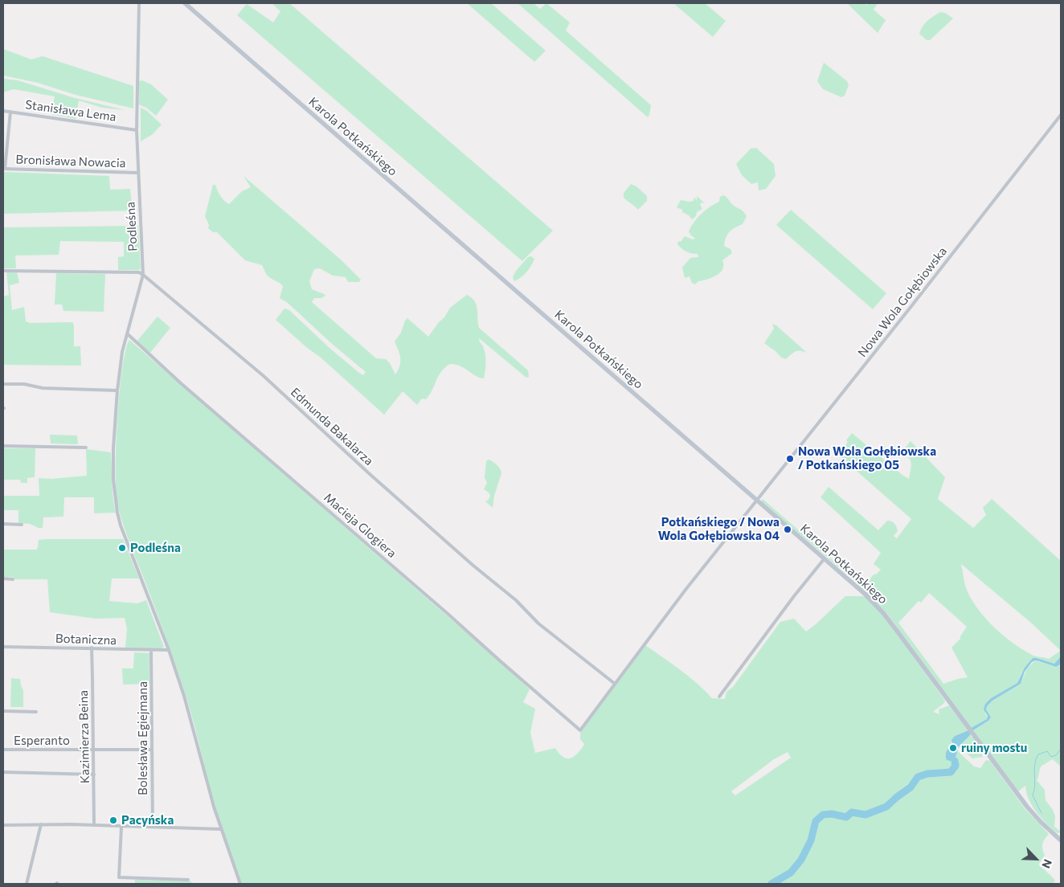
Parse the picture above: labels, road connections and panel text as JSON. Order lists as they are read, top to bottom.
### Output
{
  "streets": {
    "street": [
      "Stanisława Lema",
      "Karola Potkańskiego",
      "Bronisława Nowacia",
      "Podleśna",
      "Nowa Wola Gołębiowska",
      "Edmunda Bakalarza",
      "Macieja Glogiera",
      "Botaniczna",
      "Kazimierza Beina",
      "Bolesława Egiejmana",
      "Esperanto"
    ]
  },
  "crossings": [
    ["Stanisława Lema", "Podleśna"],
    ["Karola Potkańskiego", "Nowa Wola Gołębiowska"],
    ["Bronisława Nowacia", "Podleśna"],
    ["Podleśna", "Edmunda Bakalarza"],
    ["Podleśna", "Macieja Glogiera"],
    ["Podleśna", "Botaniczna"],
    ["Nowa Wola Gołębiowska", "Edmunda Bakalarza"],
    ["Nowa Wola Gołębiowska", "Macieja Glogiera"],
    ["Botaniczna", "Kazimierza Beina"],
    ["Botaniczna", "Bolesława Egiejmana"],
    ["Kazimierza Beina", "Esperanto"],
    ["Bolesława Egiejmana", "Esperanto"]
  ],
  "places": [
    "Nowa Wola Gołębiowska / Potkańskiego 05",
    "Potkańskiego / Nowa Wola Gołębiowska 04",
    "Podleśna",
    "ruiny mostu",
    "Pacyńska"
  ],
  "north": "bottom right"
}
